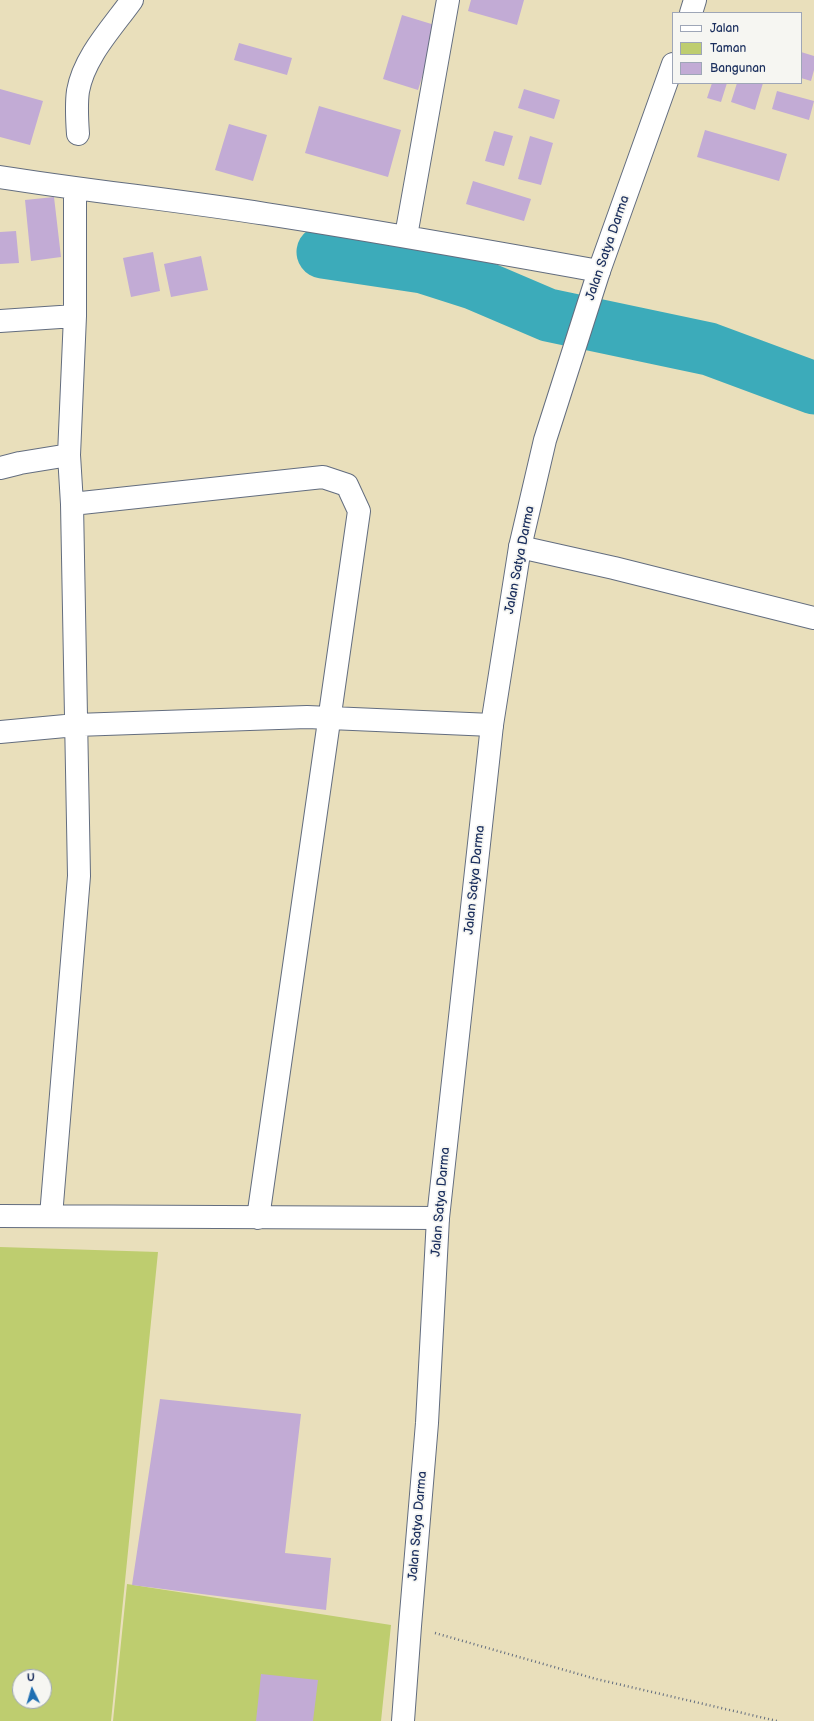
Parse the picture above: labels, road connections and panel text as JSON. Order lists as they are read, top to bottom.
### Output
{
  "streets": {
    "street": ["Jalan Satya Darma"]
  },
  "legend": ["Jalan", "Taman", "Bangunan"],
  "north": "top"
}
